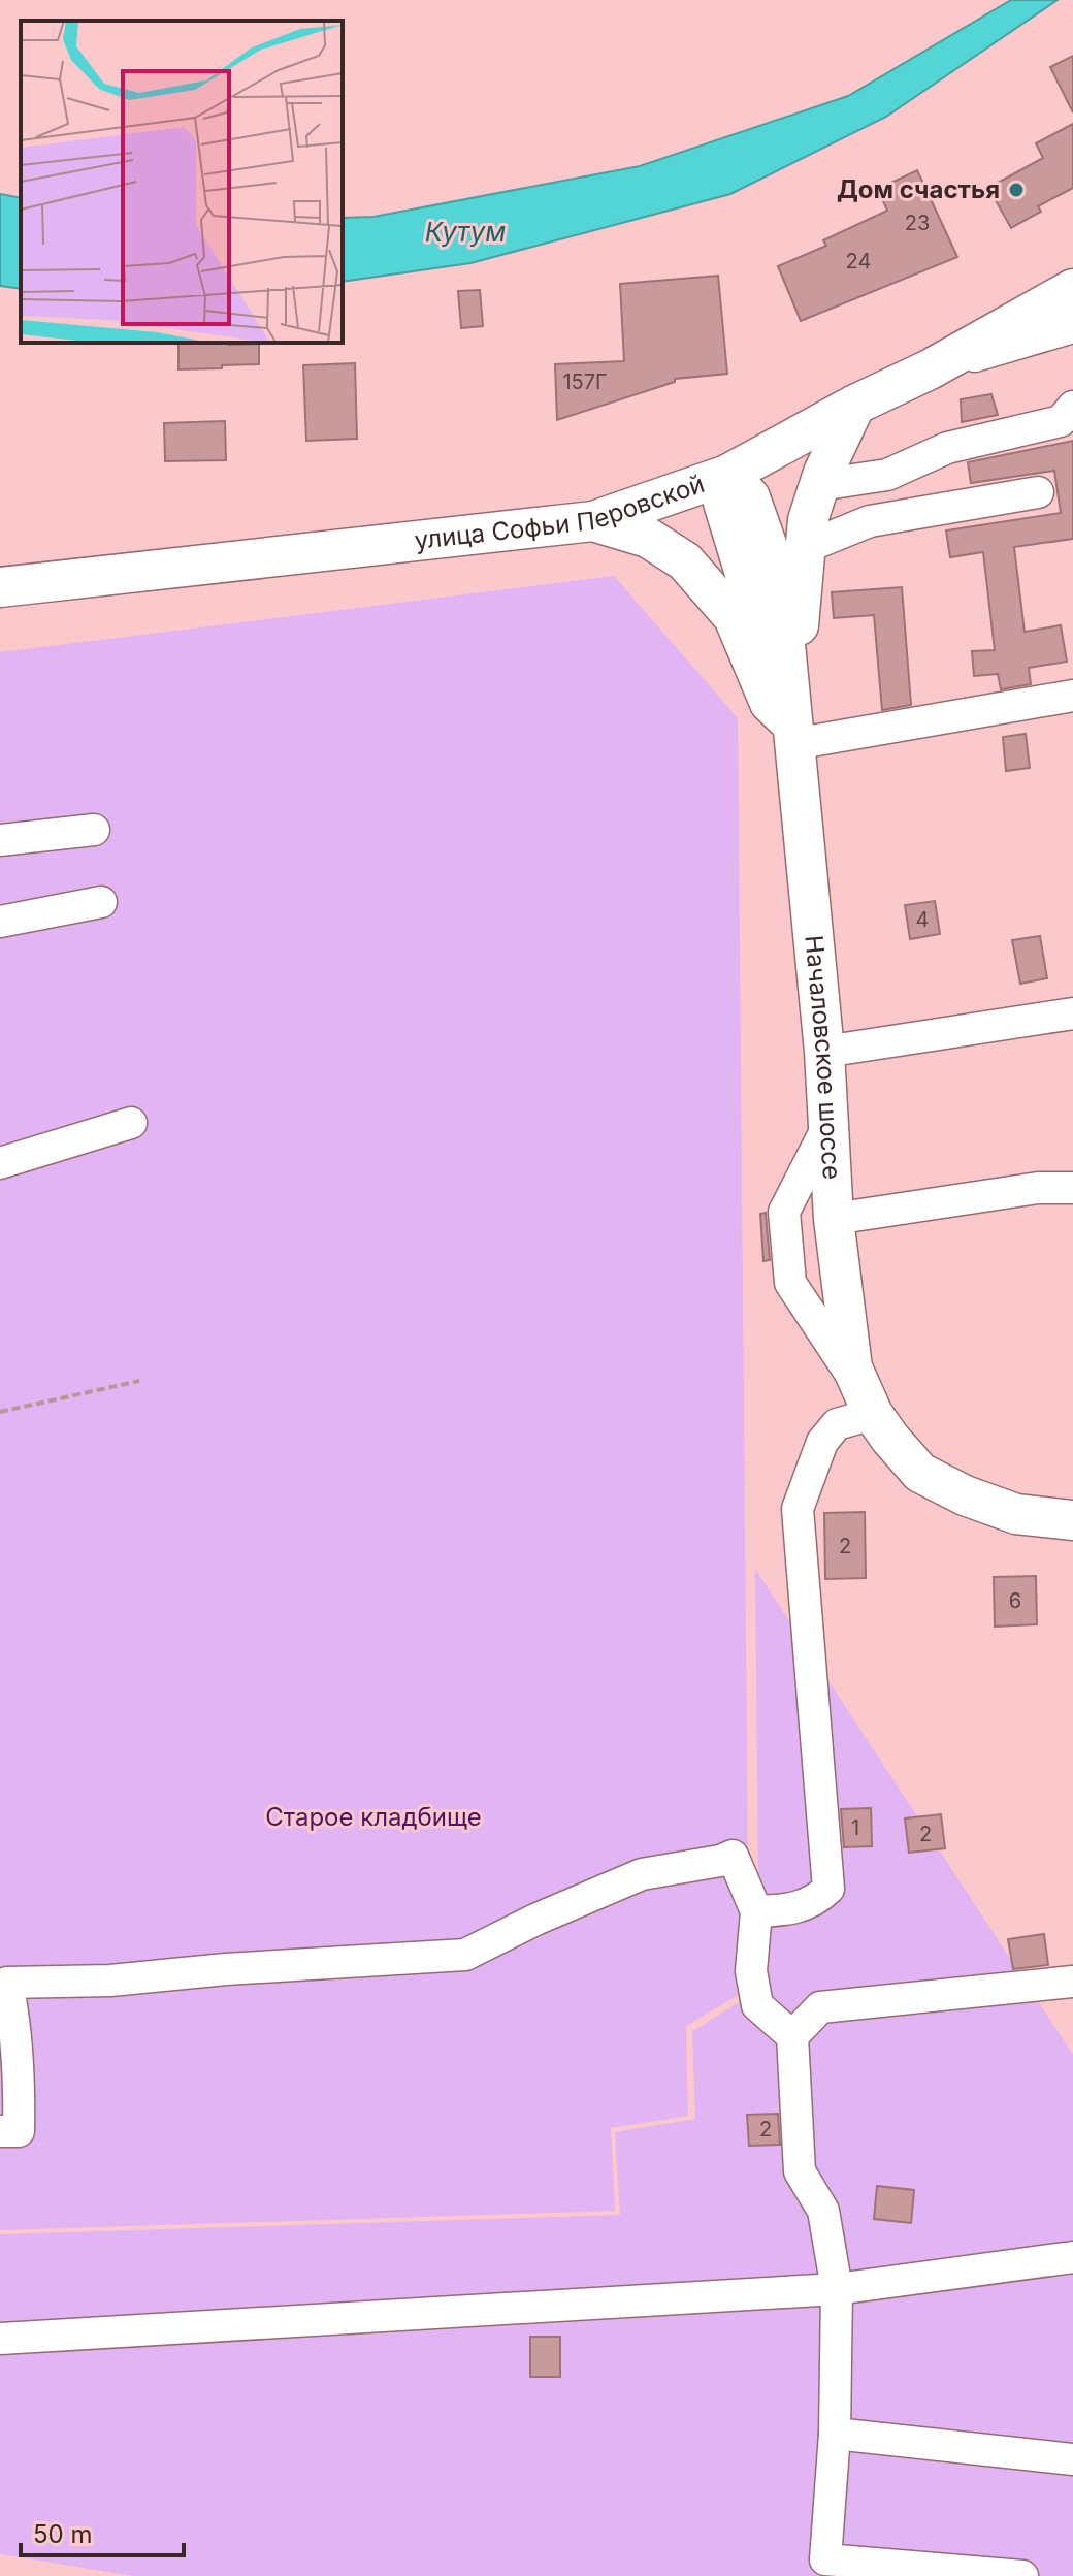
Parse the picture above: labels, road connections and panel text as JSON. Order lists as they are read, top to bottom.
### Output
{
  "streets": {
    "main road": ["улица Софьи Перовской", "Началовское шоссе"]
  },
  "crossings": [
    ["улица Софьи Перовской", "Началовское шоссе"]
  ],
  "water": ["Кутум"],
  "parks": ["Старое кладбище"],
  "places": ["Дом счастья"],
  "house_numbers": [
    "23",
    "24",
    "157Г",
    "4",
    "2",
    "6",
    "1",
    "2",
    "2"
  ],
  "scale_bar": "50 m"
}
